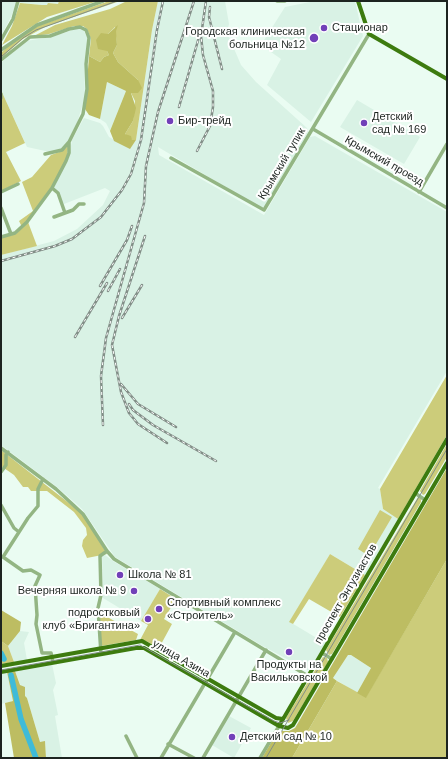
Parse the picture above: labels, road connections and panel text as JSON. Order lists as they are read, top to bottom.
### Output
{
  "streets": {
    "main road": ["проспект Энтузиастов", "улица Азина"],
    "street": ["Крымский проезд", "Крымский тупик"]
  },
  "crossings": [
    ["Крымский проезд", "Крымский тупик"],
    ["проспект Энтузиастов", "улица Азина"]
  ],
  "places": [
    "Стационар",
    "Городская клиническая больница №12",
    "Бир-трейд",
    "Детский сад № 169",
    "Школа № 81",
    "Вечерняя школа № 9",
    "Спортивный комплекс «Строитель»",
    "подростковый клуб «Бригантина»",
    "Продукты на Васильковской",
    "Детский сад № 10"
  ]
}
